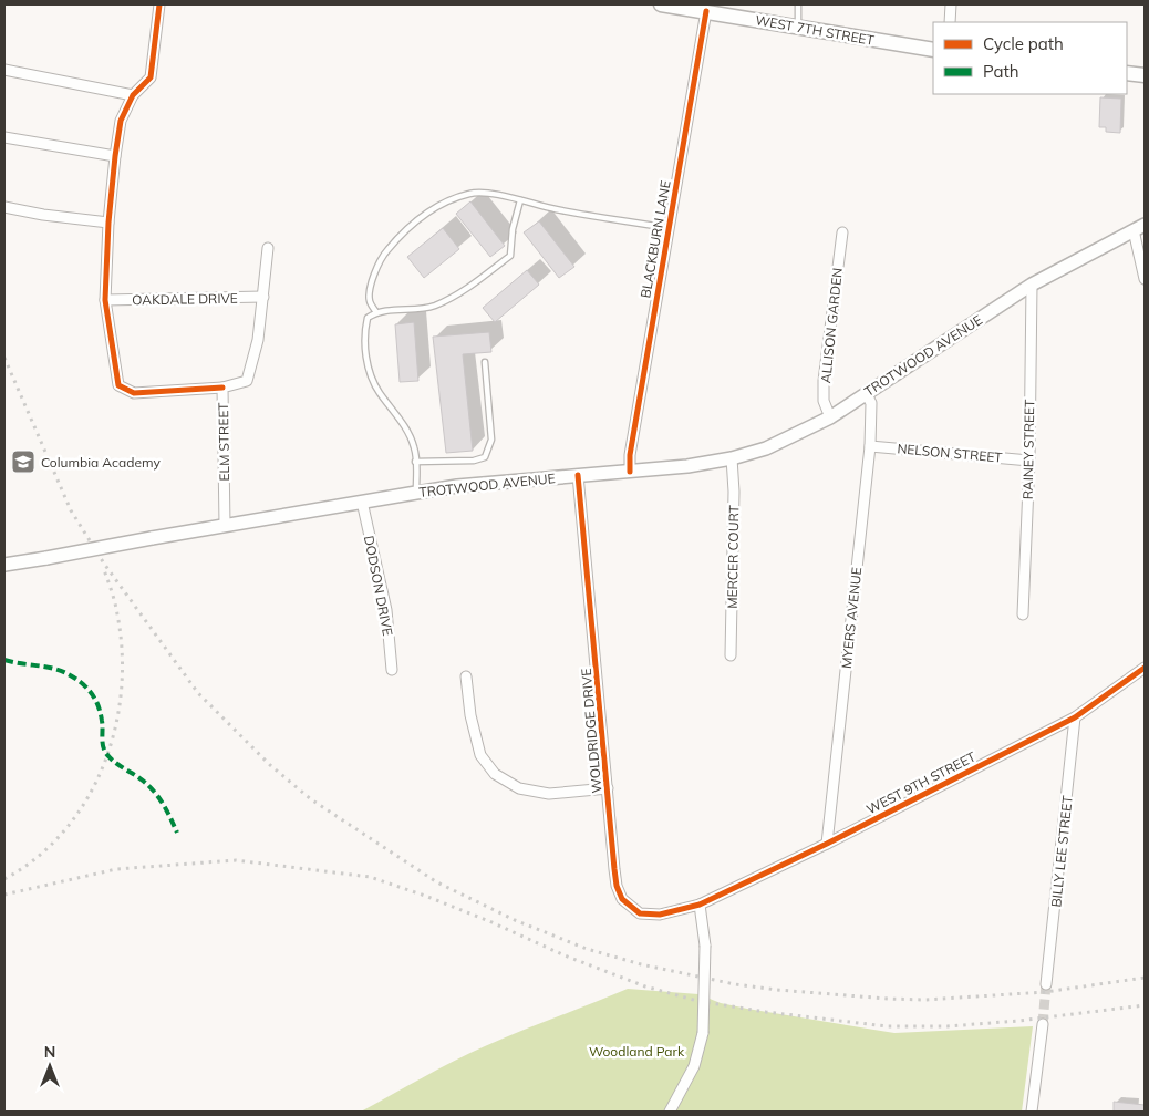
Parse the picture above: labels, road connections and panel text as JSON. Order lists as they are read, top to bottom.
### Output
{
  "streets": {
    "main road": ["WEST 7TH STREET", "TROTWOOD AVENUE"],
    "street": [
      "BLACKBURN LANE",
      "OAKDALE DRIVE",
      "ALLISON GARDEN",
      "ELM STREET",
      "RAINEY STREET",
      "NELSON STREET",
      "MERCER COURT",
      "DODSON DRIVE",
      "MYERS AVENUE",
      "WOLDRIDGE DRIVE",
      "WEST 9TH STREET",
      "BILLY LEE STREET"
    ]
  },
  "crossings": [
    ["WEST 7TH STREET", "BLACKBURN LANE"],
    ["BLACKBURN LANE", "TROTWOOD AVENUE"],
    ["OAKDALE DRIVE", "ELM STREET"],
    ["ALLISON GARDEN", "TROTWOOD AVENUE"],
    ["TROTWOOD AVENUE", "ELM STREET"],
    ["TROTWOOD AVENUE", "RAINEY STREET"],
    ["TROTWOOD AVENUE", "MERCER COURT"],
    ["TROTWOOD AVENUE", "DODSON DRIVE"],
    ["TROTWOOD AVENUE", "MYERS AVENUE"],
    ["TROTWOOD AVENUE", "WOLDRIDGE DRIVE"],
    ["RAINEY STREET", "NELSON STREET"],
    ["NELSON STREET", "MYERS AVENUE"],
    ["MYERS AVENUE", "WEST 9TH STREET"],
    ["WOLDRIDGE DRIVE", "WEST 9TH STREET"],
    ["WEST 9TH STREET", "BILLY LEE STREET"]
  ],
  "parks": ["Woodland Park"],
  "places": {
    "school or university": ["Columbia Academy"]
  },
  "legend": ["Cycle path", "Path"],
  "north": "top"
}
